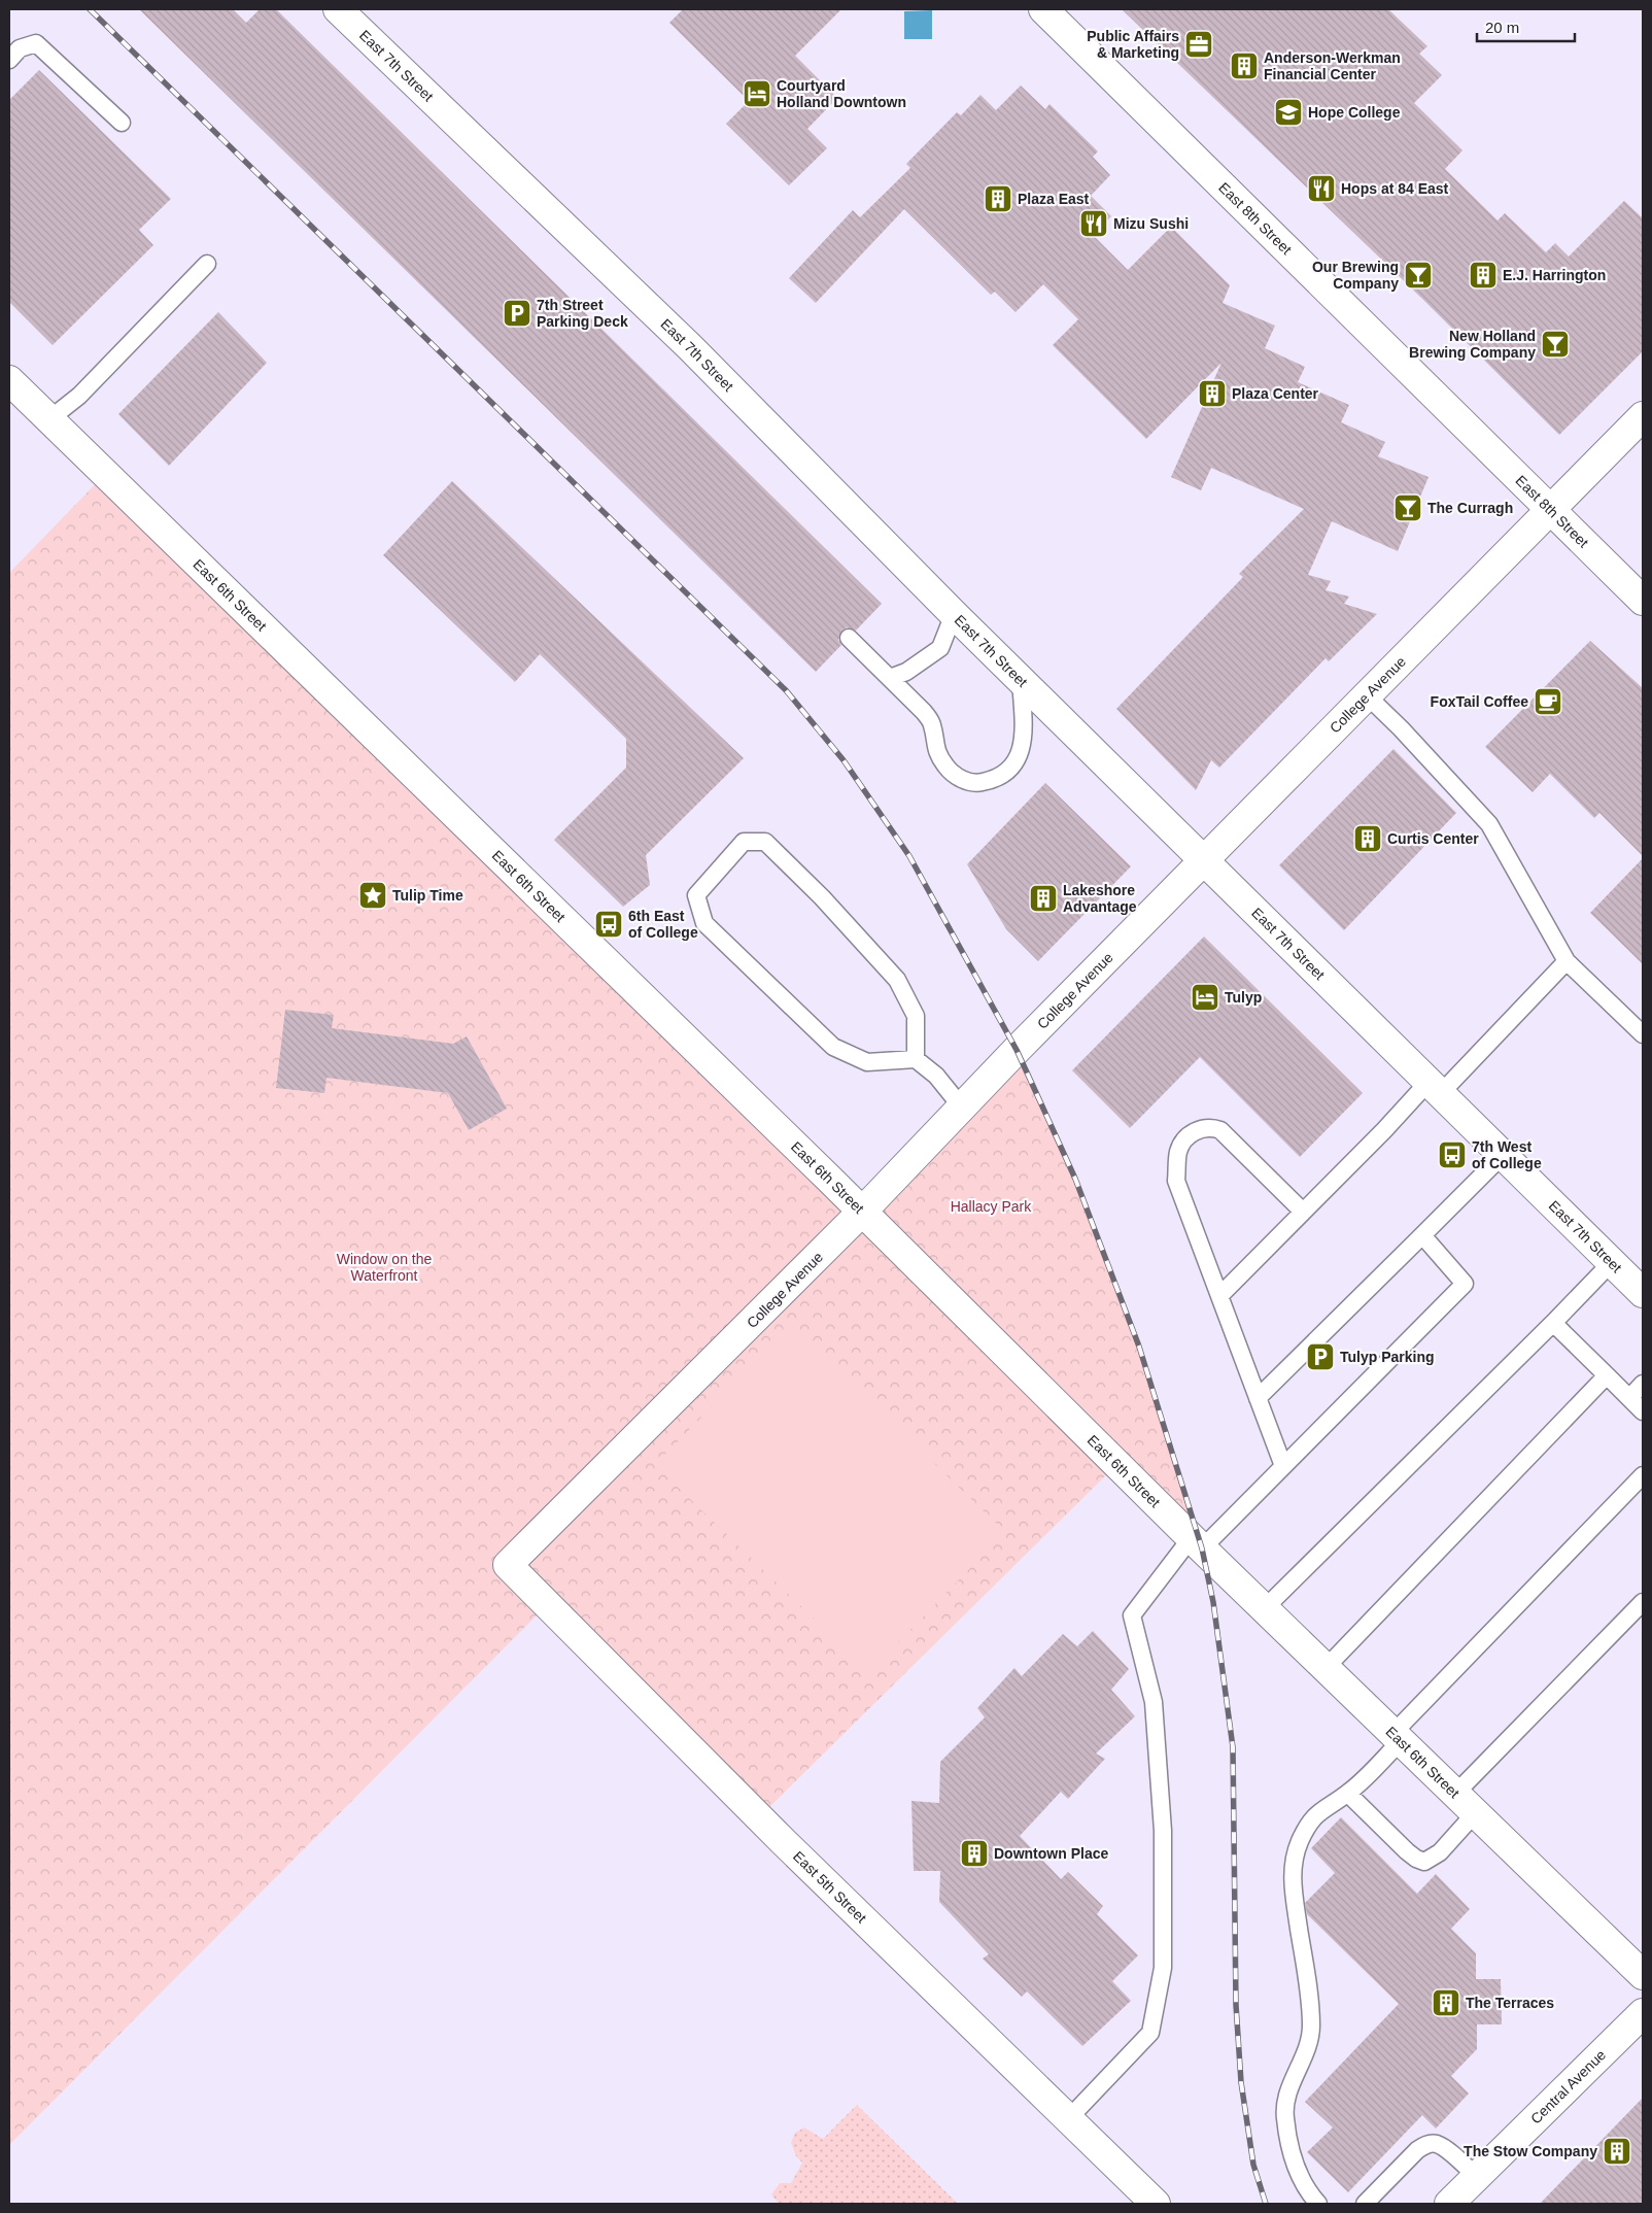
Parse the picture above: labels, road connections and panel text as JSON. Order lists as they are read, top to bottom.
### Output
{
  "streets": {
    "street": [
      "East 7th Street",
      "East 8th Street",
      "East 6th Street",
      "College Avenue",
      "East 5th Street",
      "Central Avenue"
    ]
  },
  "crossings": [
    ["East 7th Street", "College Avenue"],
    ["East 8th Street", "College Avenue"],
    ["East 6th Street", "College Avenue"],
    ["College Avenue", "East 5th Street"]
  ],
  "parks": ["Hallacy Park", "Window on the Waterfront"],
  "places": {
    "office": ["Public Affairs & Marketing"],
    "building": [
      "Anderson-Werkman Financial Center",
      "Plaza East",
      "E.J. Harrington",
      "Plaza Center",
      "Curtis Center",
      "Lakeshore Advantage",
      "Downtown Place",
      "The Terraces",
      "The Stow Company"
    ],
    "hotel": ["Courtyard Holland Downtown", "Tulyp"],
    "school or university": ["Hope College"],
    "restaurant": ["Hops at 84 East", "Mizu Sushi"],
    "bar": ["Our Brewing Company", "New Holland Brewing Company", "The Curragh"],
    "parking": ["7th Street Parking Deck", "Tulyp Parking"],
    "cafe": ["FoxTail Coffee"],
    "place": ["Tulip Time"],
    "bus stop": ["6th East of College", "7th West of College"]
  },
  "scale_bar": "20 m"
}
